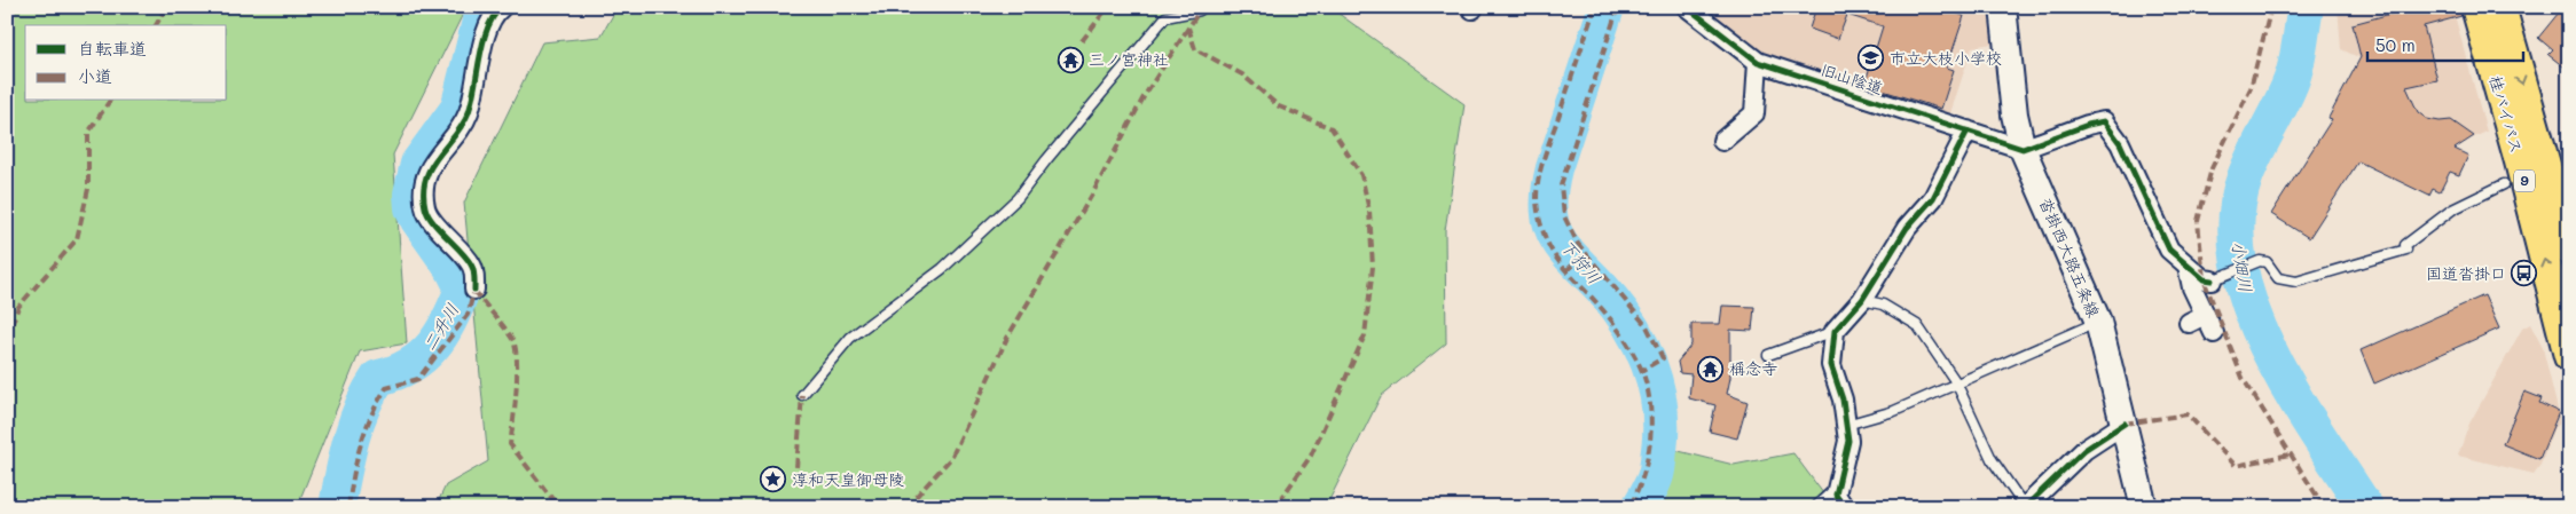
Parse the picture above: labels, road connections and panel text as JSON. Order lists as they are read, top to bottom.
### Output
{
  "streets": {
    "highway": ["桂バイパス", "9"],
    "main road": ["沓掛西大路五条線"],
    "street": ["旧山陰道"]
  },
  "crossings": [
    ["旧山陰道", "沓掛西大路五条線"]
  ],
  "water": ["下狩川", "小畑川", "二升川"],
  "places": {
    "school or university": ["市立大枝小学校"],
    "temple": ["三ノ宮神社", "稱念寺"],
    "bus stop": ["国道沓掛口"],
    "place": ["淳和天皇御母陵"]
  },
  "legend": ["自転車道", "小道"],
  "scale_bar": "50 m"
}
